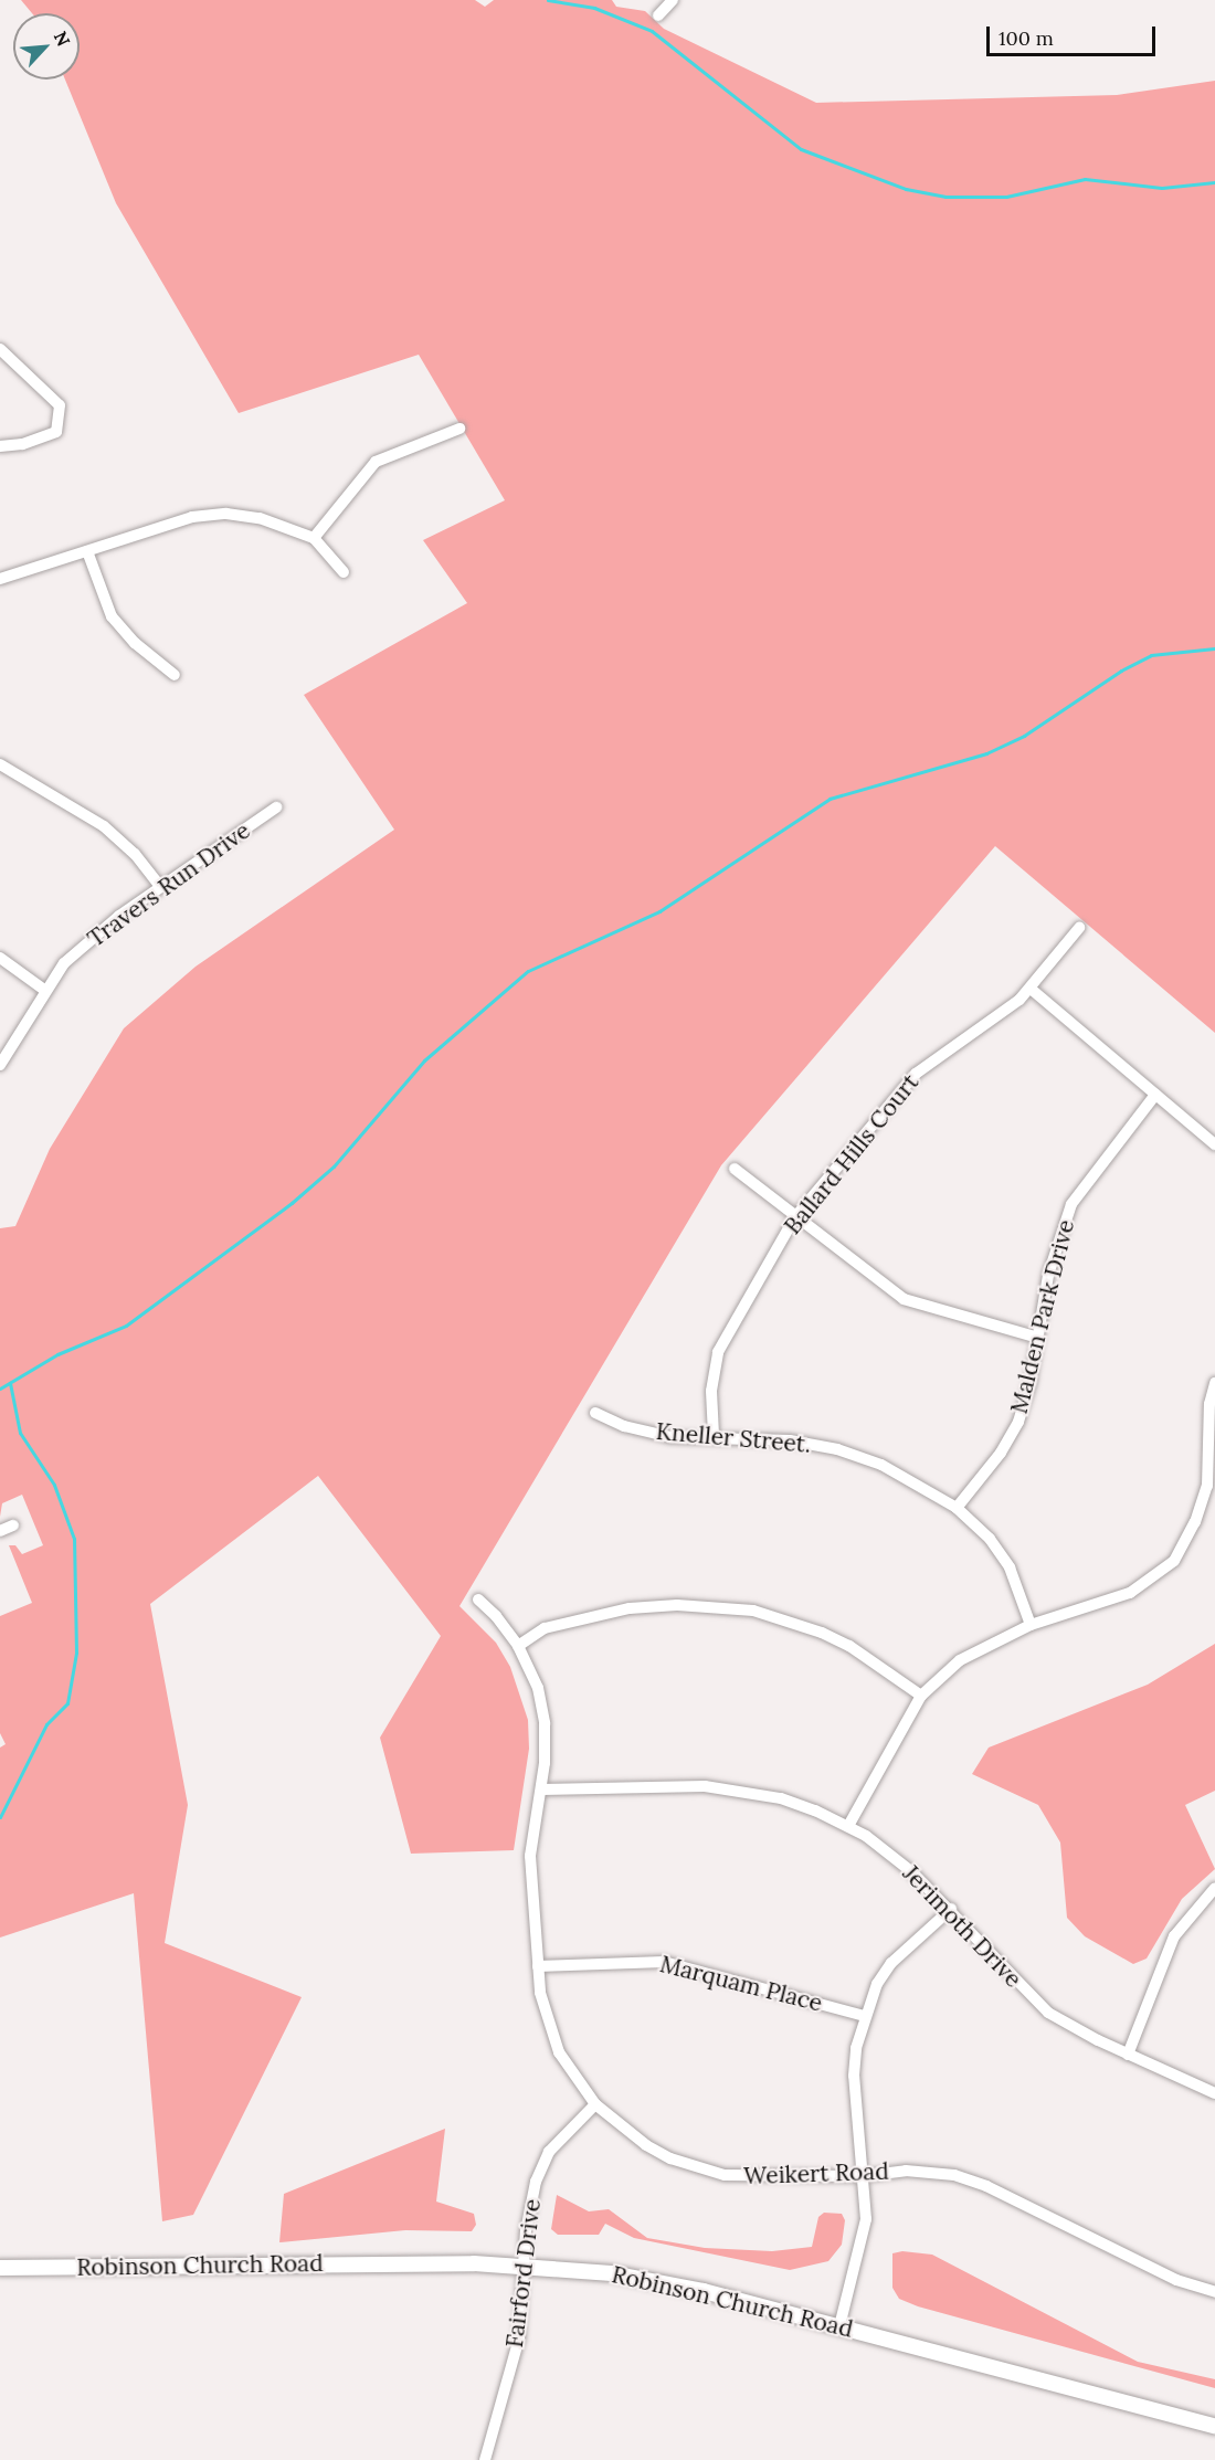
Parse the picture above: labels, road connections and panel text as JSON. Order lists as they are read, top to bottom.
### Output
{
  "streets": {
    "street": [
      "Travers Run Drive",
      "Ballard Hills Court",
      "Malden Park Drive",
      "Kneller Street.",
      "Jerimoth Drive",
      "Marquam Place",
      "Weikert Road",
      "Robinson Church Road",
      "Fairford Drive"
    ]
  },
  "crossings": [
    ["Ballard Hills Court", "Kneller Street."],
    ["Malden Park Drive", "Kneller Street."],
    ["Jerimoth Drive", "Weikert Road"],
    ["Marquam Place", "Weikert Road"],
    ["Weikert Road", "Fairford Drive"],
    ["Robinson Church Road", "Fairford Drive"]
  ],
  "scale_bar": "100 m",
  "north": "top right"
}
